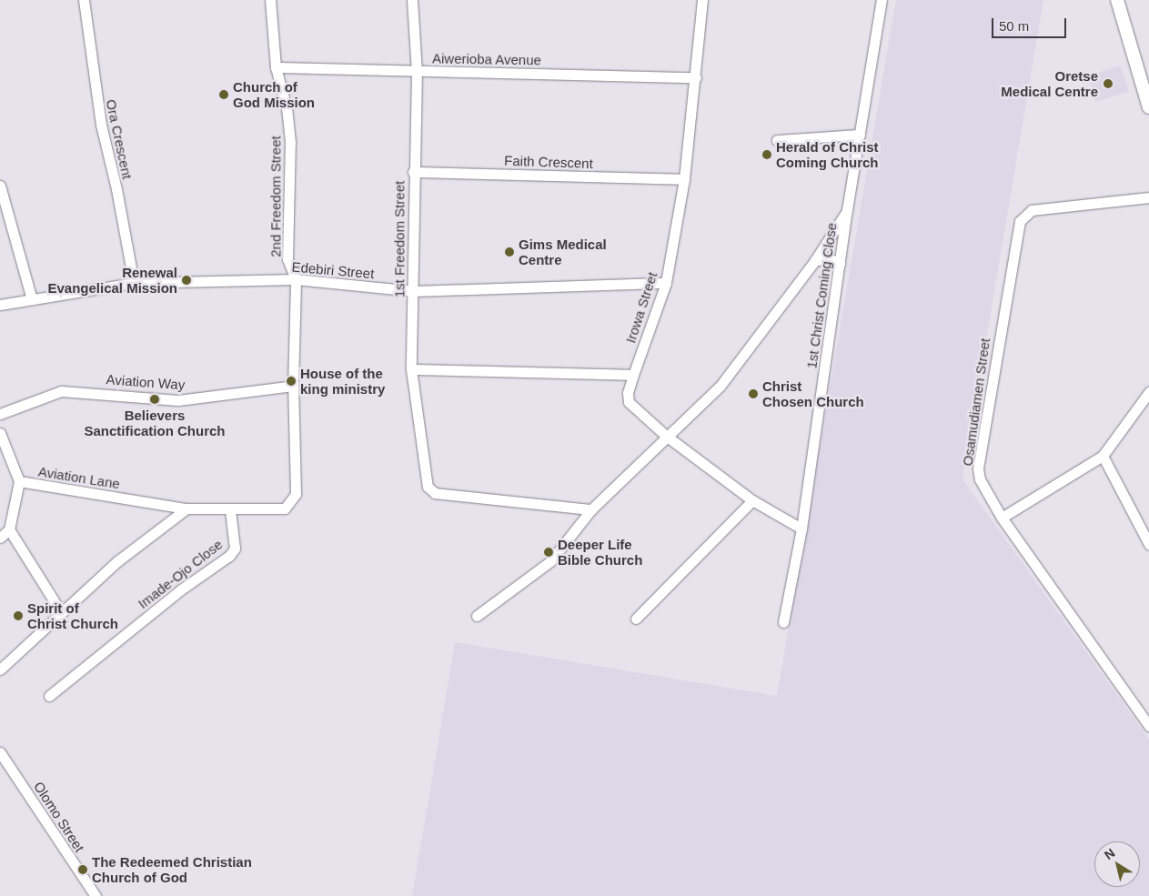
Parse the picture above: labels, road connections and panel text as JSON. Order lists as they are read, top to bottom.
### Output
{
  "streets": {
    "street": [
      "Aiwerioba Avenue",
      "Ora Crescent",
      "Faith Crescent",
      "2nd Freedom Street",
      "1st Freedom Street",
      "Edebiri Street",
      "1st Christ Coming Close",
      "Irowa Street",
      "Aviation Way",
      "Osamudiamen Street",
      "Aviation Lane",
      "Imade-Ojo Close",
      "Olomo Street"
    ]
  },
  "crossings": [
    ["Aiwerioba Avenue", "2nd Freedom Street"],
    ["Aiwerioba Avenue", "1st Freedom Street"],
    ["Aiwerioba Avenue", "Irowa Street"],
    ["Ora Crescent", "Edebiri Street"],
    ["Faith Crescent", "1st Freedom Street"],
    ["Faith Crescent", "Irowa Street"],
    ["2nd Freedom Street", "Edebiri Street"],
    ["2nd Freedom Street", "Aviation Way"],
    ["2nd Freedom Street", "Aviation Lane"],
    ["1st Freedom Street", "Edebiri Street"],
    ["Edebiri Street", "Irowa Street"],
    ["Aviation Lane", "Imade-Ojo Close"]
  ],
  "places": [
    "Oretse Medical Centre",
    "Church of God Mission",
    "Herald of Christ Coming Church",
    "Gims Medical Centre",
    "Renewal Evangelical Mission",
    "House of the king ministry",
    "Christ Chosen Church",
    "Believers Sanctification Church",
    "Deeper Life Bible Church",
    "Spirit of Christ Church",
    "The Redeemed Christian Church of God"
  ],
  "scale_bar": "50 m",
  "north": "top left"
}
